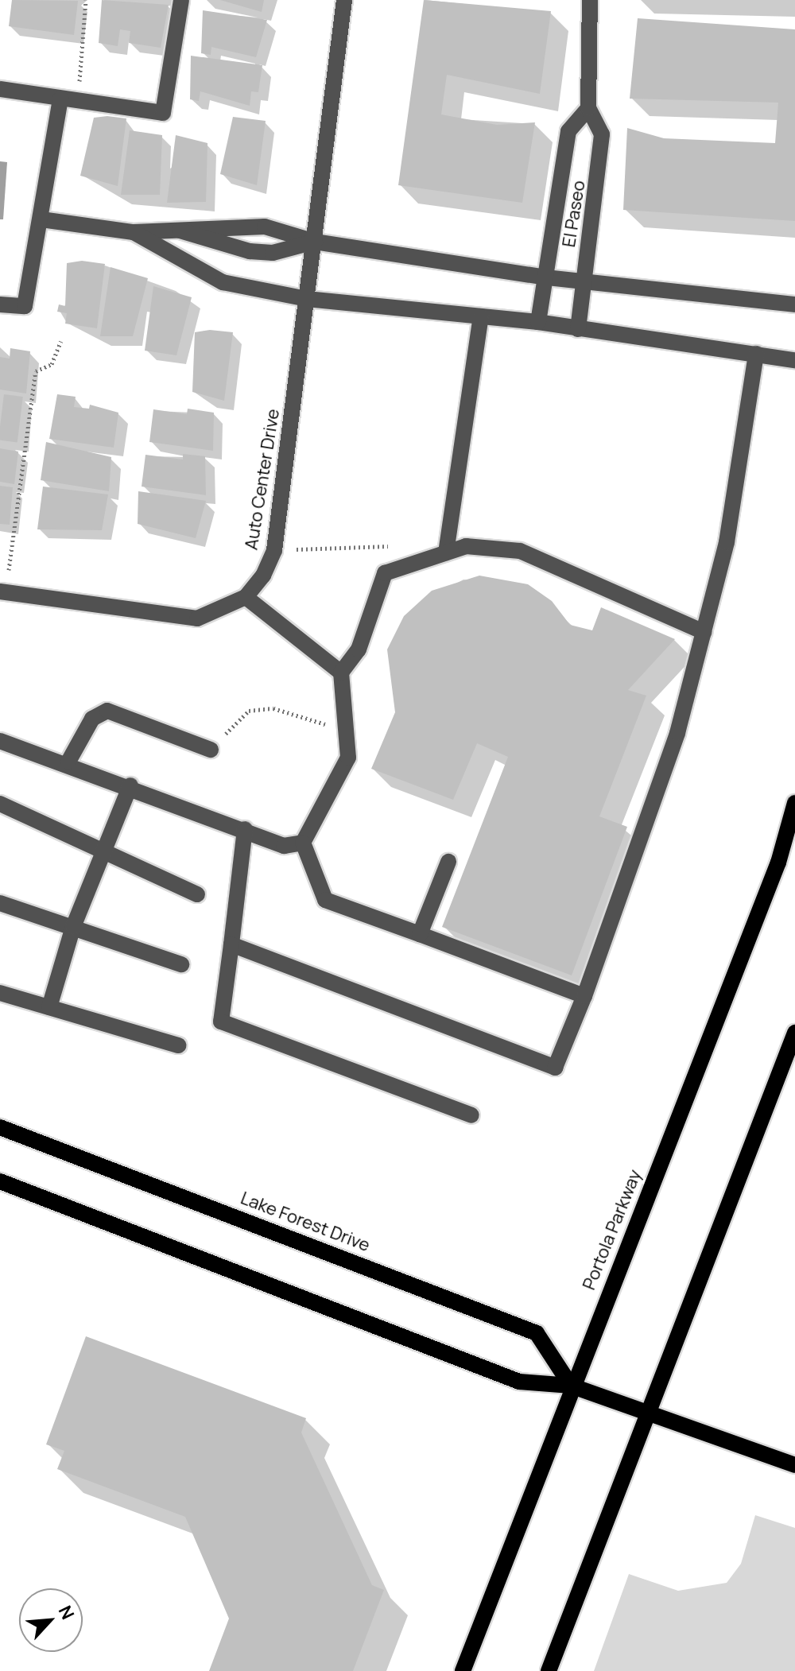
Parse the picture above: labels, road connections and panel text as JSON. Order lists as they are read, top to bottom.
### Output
{
  "streets": {
    "main road": ["Lake Forest Drive", "Portola Parkway"],
    "street": ["El Paseo", "Auto Center Drive"]
  },
  "crossings": [
    ["Lake Forest Drive", "Portola Parkway"]
  ],
  "north": "top right"
}
